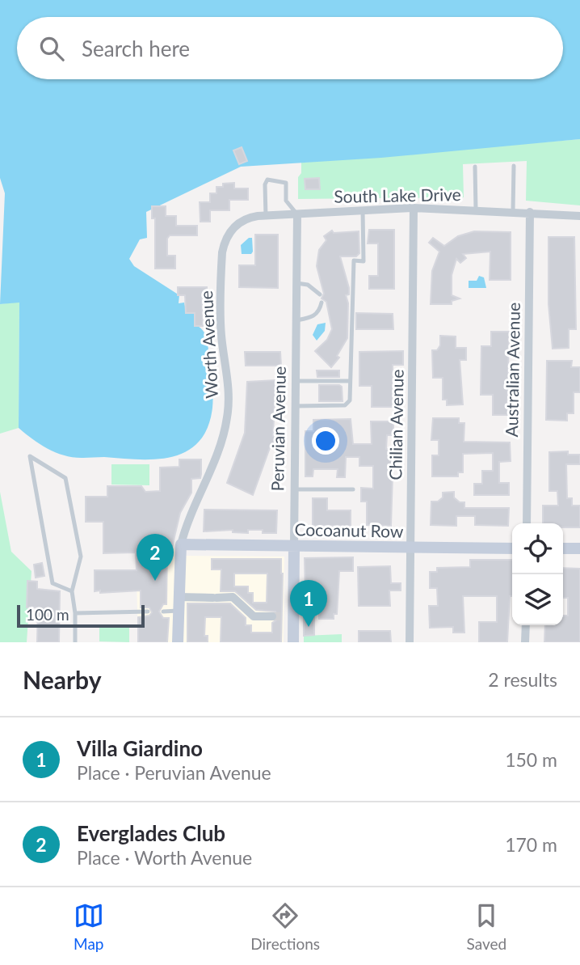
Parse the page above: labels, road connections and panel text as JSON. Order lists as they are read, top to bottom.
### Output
{
  "streets": {
    "street": [
      "South Lake Drive",
      "Worth Avenue",
      "Australian Avenue",
      "Chilian Avenue",
      "Peruvian Avenue",
      "Cocoanut Row"
    ]
  },
  "crossings": [
    ["South Lake Drive", "Worth Avenue"],
    ["South Lake Drive", "Australian Avenue"],
    ["South Lake Drive", "Chilian Avenue"],
    ["South Lake Drive", "Peruvian Avenue"],
    ["Worth Avenue", "Cocoanut Row"],
    ["Chilian Avenue", "Cocoanut Row"],
    ["Peruvian Avenue", "Cocoanut Row"]
  ],
  "scale_bar": "100 m",
  "page": {
    "search": "Search here",
    "pins": ["2", "1"],
    "scale": "100 m",
    "heading": ["Nearby", "2 results"],
    "list": [
      {
        "mark": "1",
        "name": "Villa Giardino",
        "note": "Place · Peruvian Avenue",
        "value": "150 m"
      },
      {
        "mark": "2",
        "name": "Everglades Club",
        "note": "Place · Worth Avenue",
        "value": "170 m"
      }
    ],
    "nav": ["Map", "Directions", "Saved"]
  }
}
